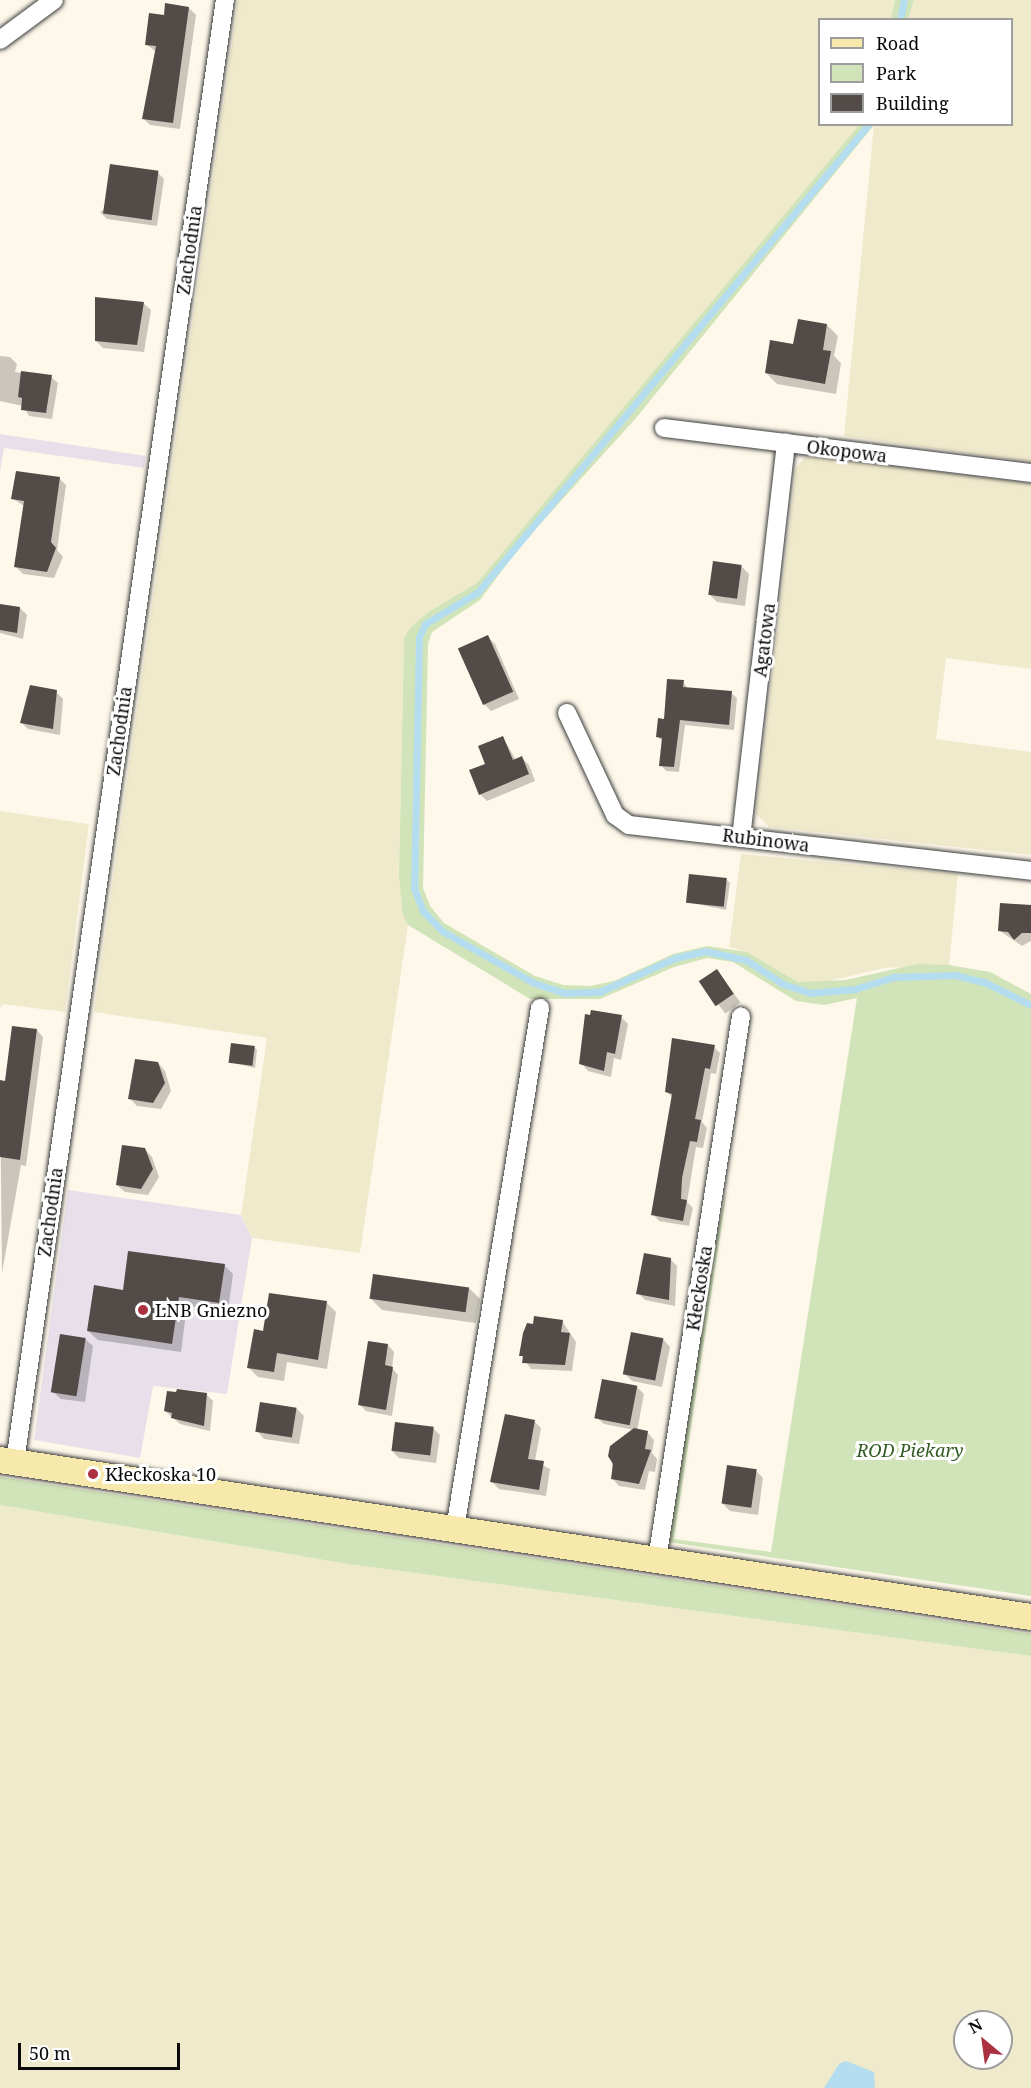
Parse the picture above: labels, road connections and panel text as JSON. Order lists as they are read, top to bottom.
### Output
{
  "streets": {
    "street": [
      "Zachodnia",
      "Okopowa",
      "Agatowa",
      "Rubinowa",
      "Kłeckoska"
    ]
  },
  "crossings": [
    ["Okopowa", "Agatowa"],
    ["Agatowa", "Rubinowa"]
  ],
  "parks": ["ROD Piekary"],
  "places": ["LNB Gniezno", "Kłeckoska 10"],
  "legend": ["Road", "Park", "Building"],
  "scale_bar": "50 m",
  "north": "top left"
}
